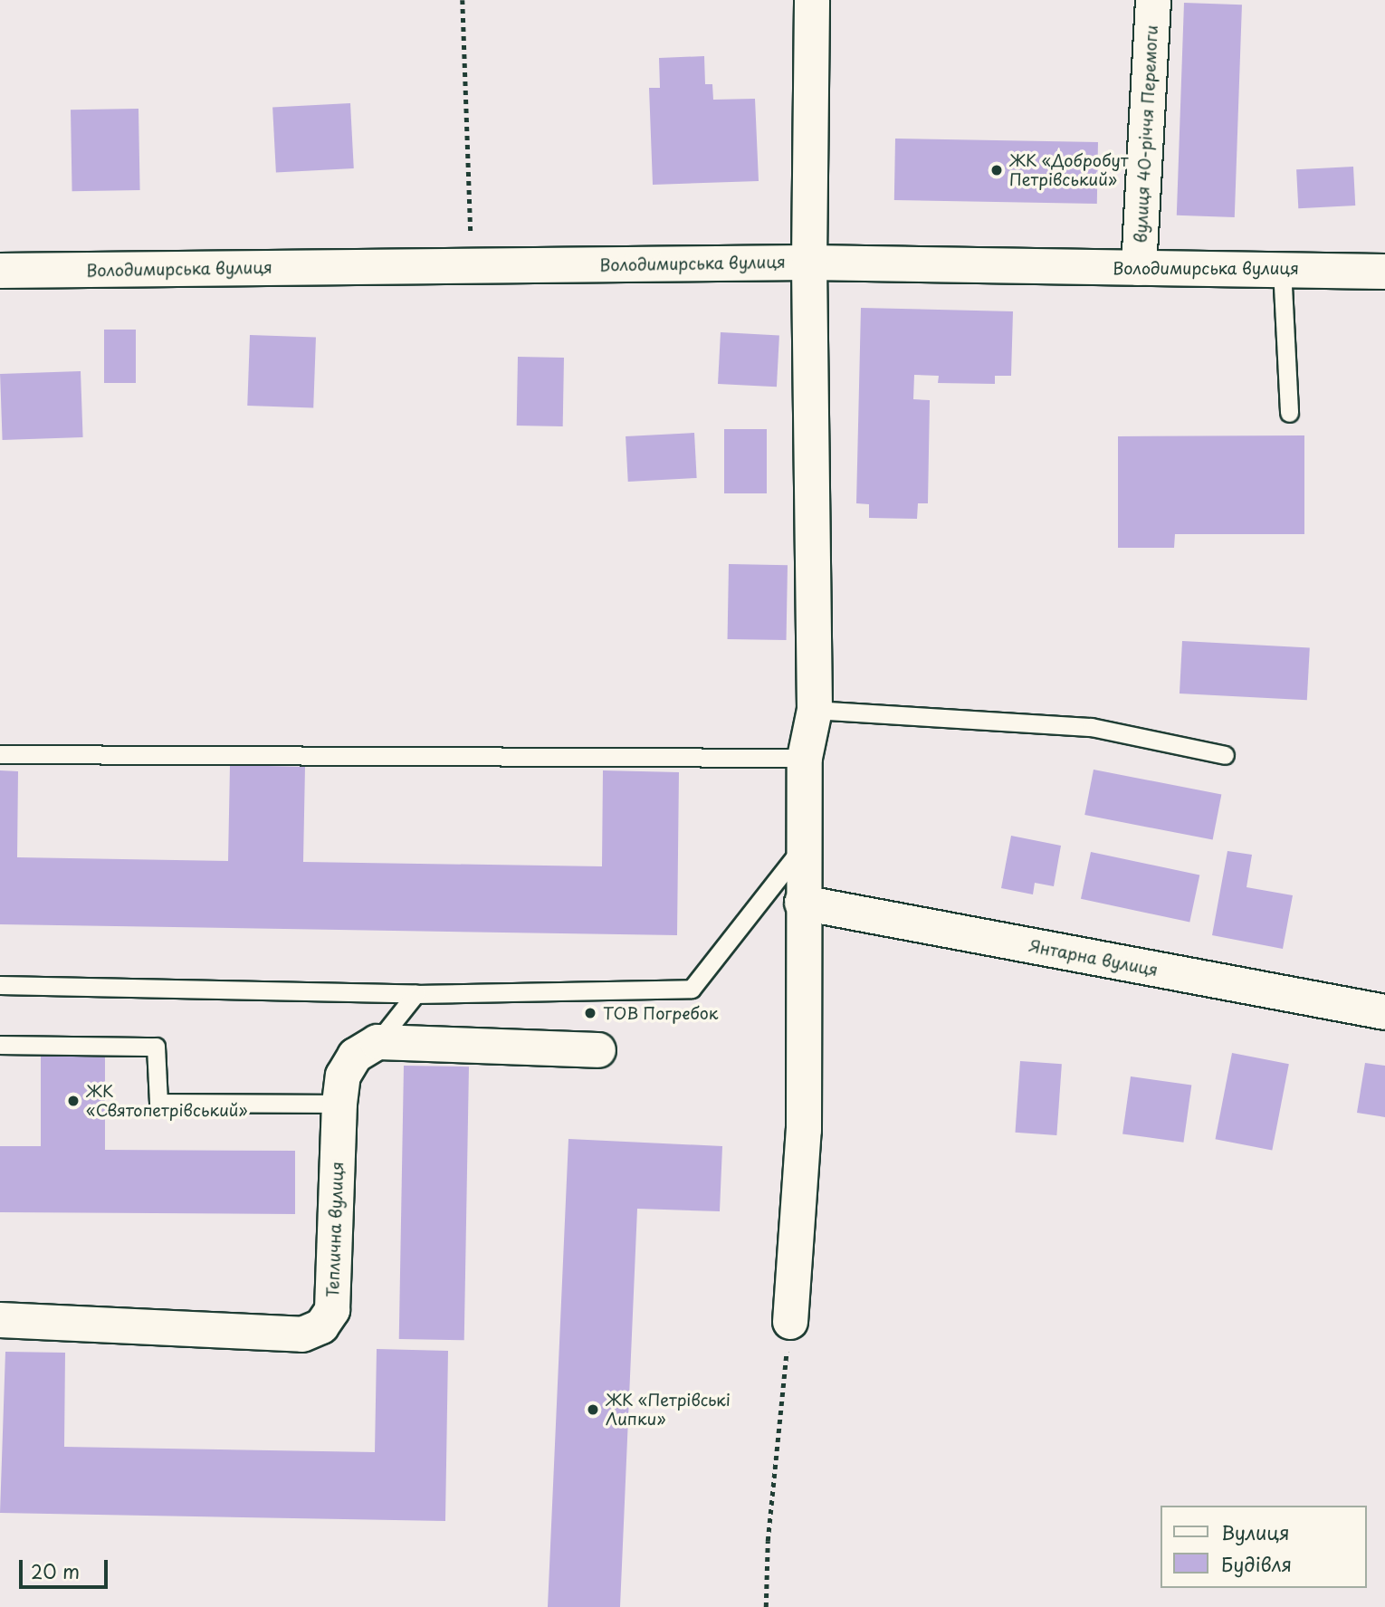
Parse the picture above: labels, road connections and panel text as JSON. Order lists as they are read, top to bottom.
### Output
{
  "streets": {
    "street": [
      "вулиця 40-річчя Перемоги",
      "Володимирська вулиця",
      "Янтарна вулиця",
      "Теплична вулиця"
    ]
  },
  "crossings": [
    ["вулиця 40-річчя Перемоги", "Володимирська вулиця"]
  ],
  "places": [
    "ЖК «Добробут Петрівський»",
    "ТОВ Погребок",
    "ЖК «Святопетрівський»",
    "ЖК «Петрівські Липки»"
  ],
  "legend": ["Вулиця", "Будівля"],
  "scale_bar": "20 m"
}
